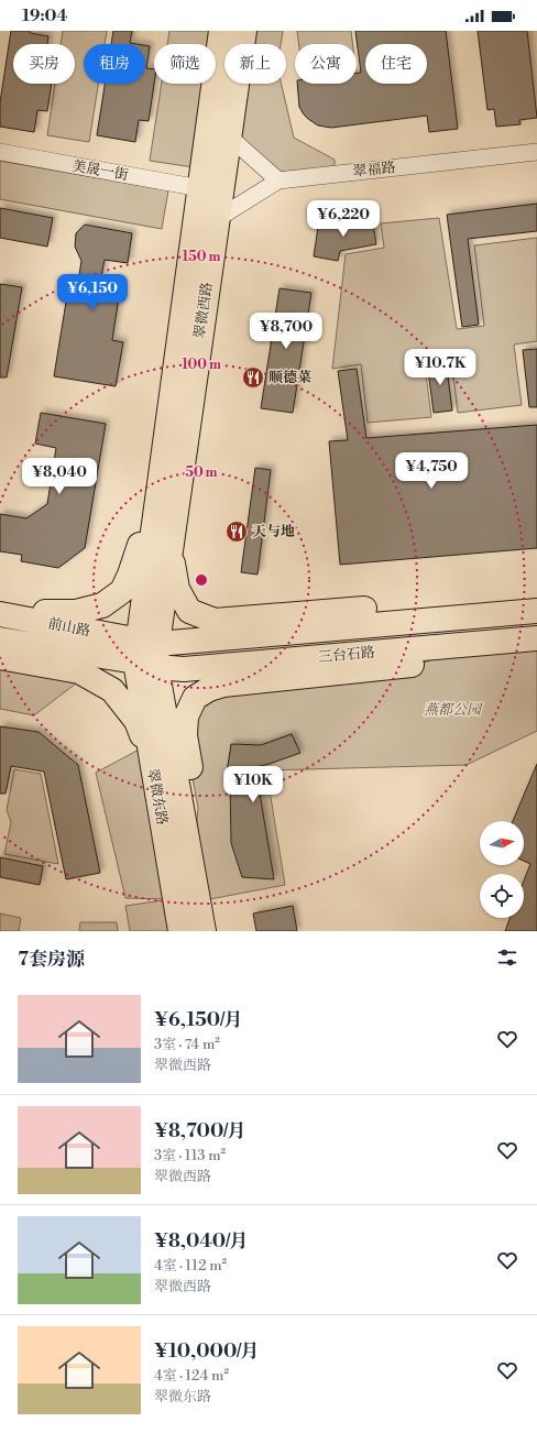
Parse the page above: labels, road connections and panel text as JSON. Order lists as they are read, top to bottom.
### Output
{
  "streets": {
    "main road": [
      "翠微西路",
      "前山路",
      "三台石路",
      "翠微东路"
    ],
    "street": ["翠福路", "美晟一街"]
  },
  "crossings": [
    ["美晟一街", "翠微西路"],
    ["翠微西路", "前山路"],
    ["翠微西路", "三台石路"],
    ["翠微西路", "翠微东路"],
    ["前山路", "三台石路"],
    ["前山路", "翠微东路"],
    ["三台石路", "翠微东路"]
  ],
  "parks": ["燕都公园"],
  "places": {
    "restaurant": ["顺德菜", "天与地"]
  },
  "north": "right",
  "page": {
    "status": "19:04",
    "chip": [
      "买房",
      "租房",
      "筛选",
      "新上",
      "公寓",
      "住宅"
    ],
    "price": [
      "¥6,220",
      "¥6,150",
      "¥8,700",
      "¥10.7K",
      "¥4,750",
      "¥8,040",
      "¥10K"
    ],
    "heading": "7套房源",
    "list": [
      {
        "name": "¥6,150/月",
        "note": "3室 · 74 m² · 翠微西路"
      },
      {
        "name": "¥8,700/月",
        "note": "3室 · 113 m² · 翠微西路"
      },
      {
        "name": "¥8,040/月",
        "note": "4室 · 112 m² · 翠微西路"
      },
      {
        "name": "¥10,000/月",
        "note": "4室 · 124 m² · 翠微东路"
      }
    ]
  },
  "rings": ["150 m", "100 m", "50 m"]
}
